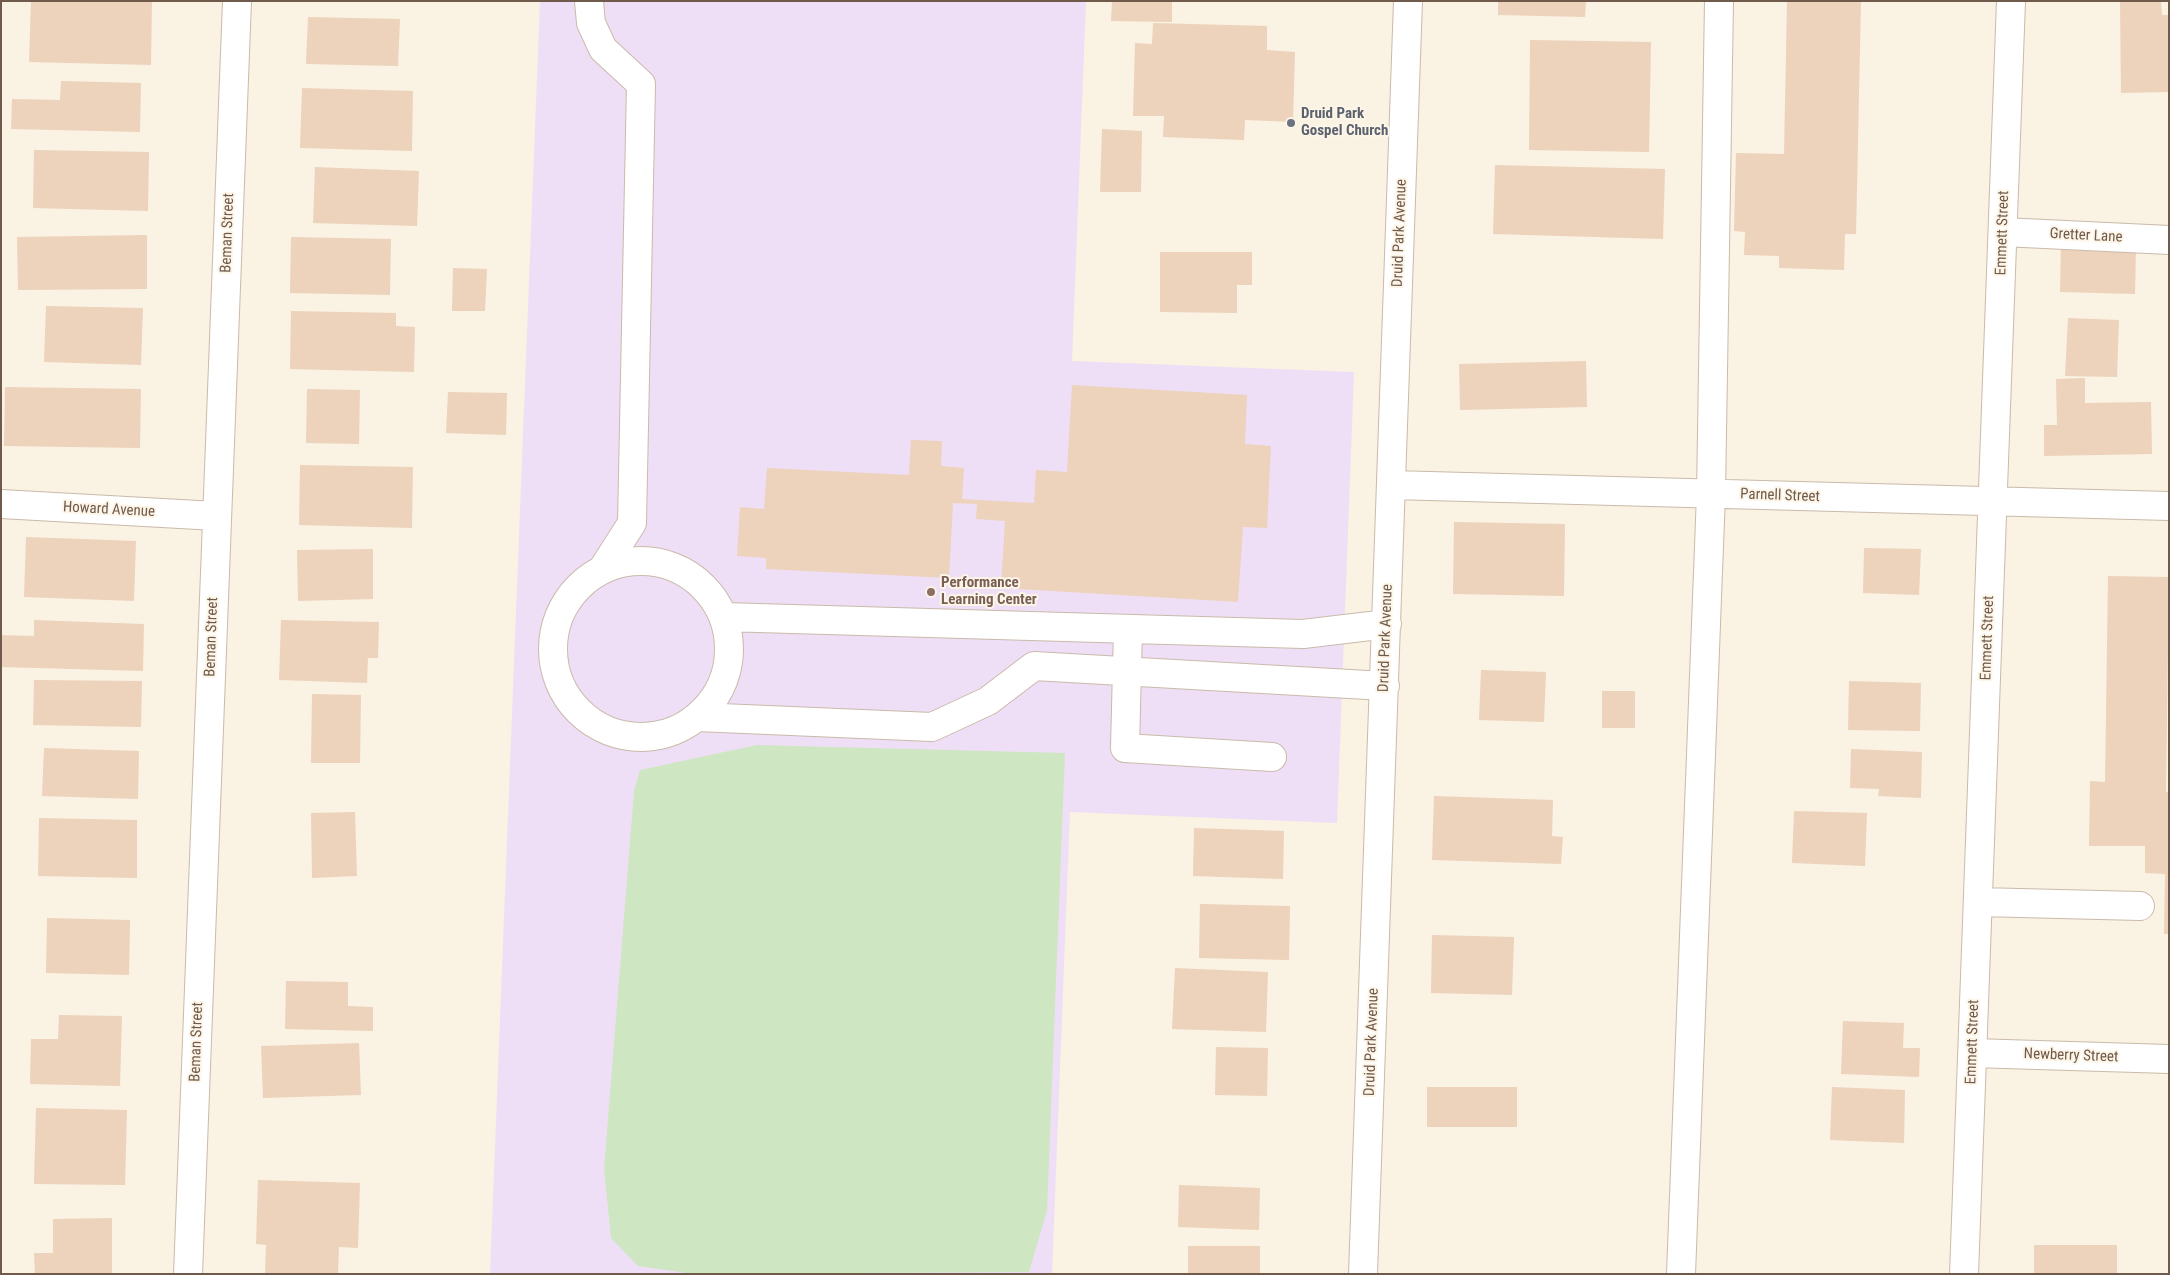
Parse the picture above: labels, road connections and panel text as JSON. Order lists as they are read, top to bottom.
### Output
{
  "streets": {
    "street": [
      "Beman Street",
      "Druid Park Avenue",
      "Emmett Street",
      "Gretter Lane",
      "Parnell Street",
      "Howard Avenue",
      "Newberry Street"
    ]
  },
  "crossings": [
    ["Beman Street", "Howard Avenue"],
    ["Druid Park Avenue", "Parnell Street"],
    ["Emmett Street", "Gretter Lane"],
    ["Emmett Street", "Parnell Street"],
    ["Emmett Street", "Newberry Street"]
  ],
  "places": ["Druid Park Gospel Church", "Performance Learning Center"]
}
